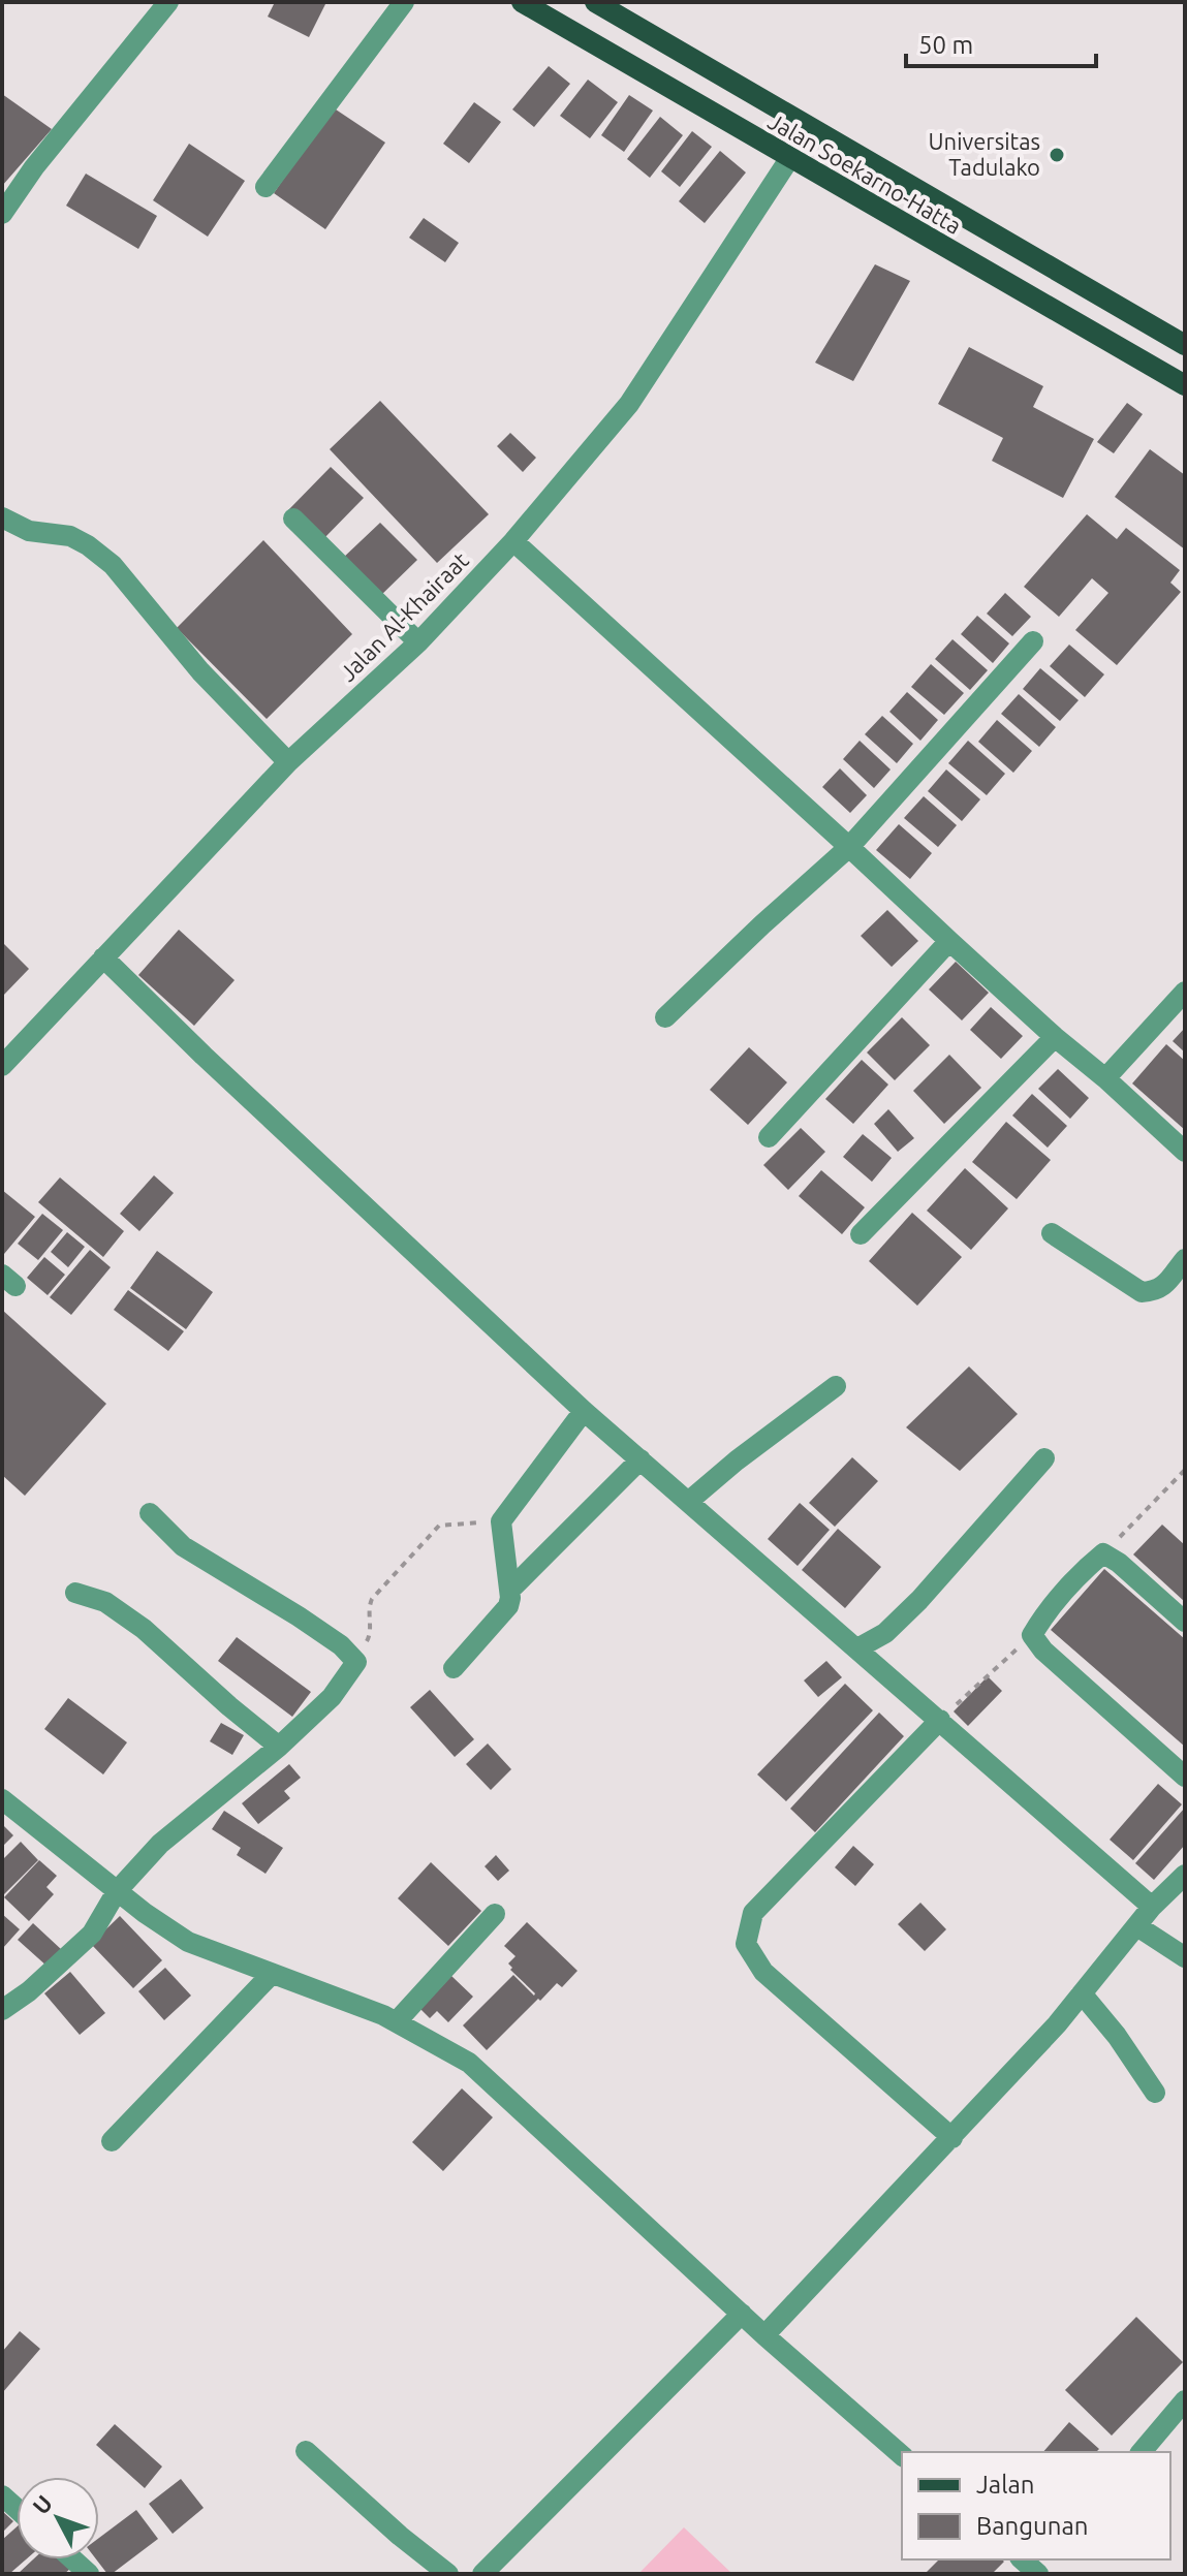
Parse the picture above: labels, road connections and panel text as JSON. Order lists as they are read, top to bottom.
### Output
{
  "streets": {
    "main road": ["Jalan Soekarno-Hatta"],
    "street": ["Jalan Al-Khairaat"]
  },
  "crossings": [
    ["Jalan Soekarno-Hatta", "Jalan Al-Khairaat"]
  ],
  "places": ["Universitas Tadulako"],
  "legend": ["Jalan", "Bangunan"],
  "scale_bar": "50 m",
  "north": "top left"
}
